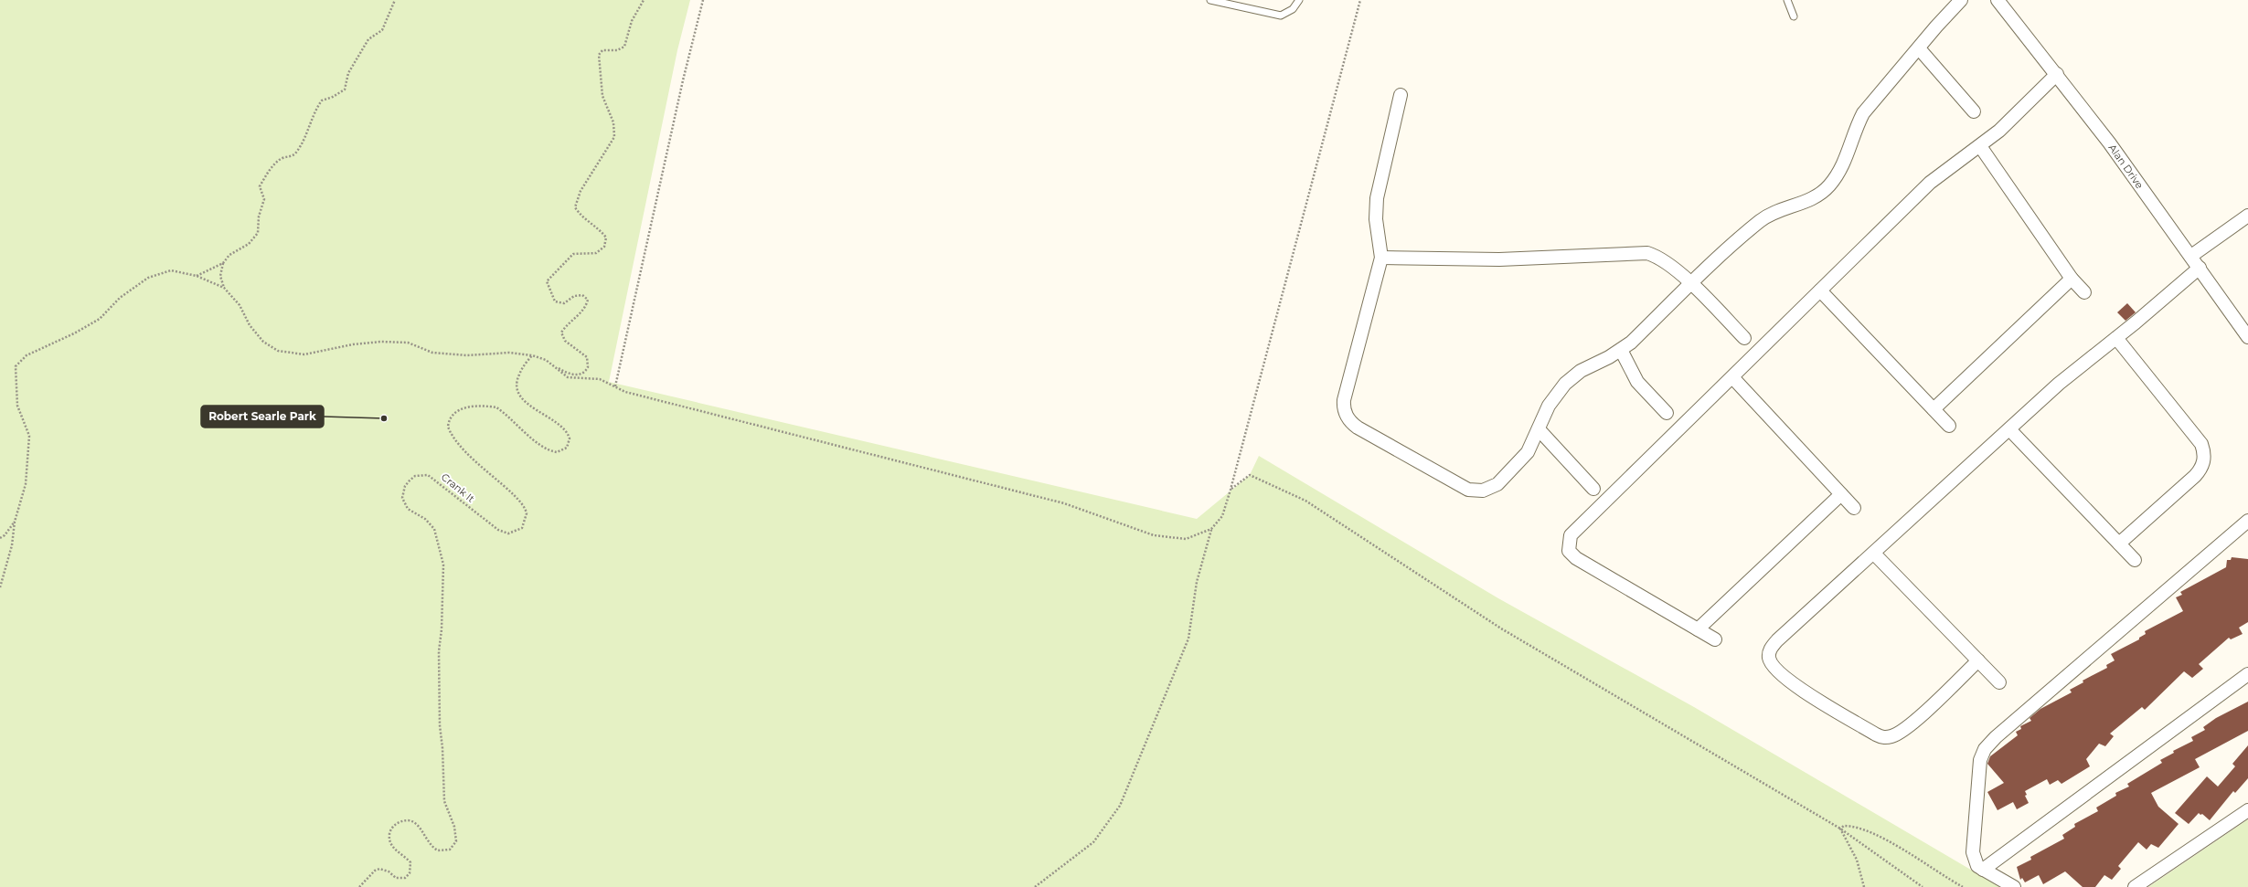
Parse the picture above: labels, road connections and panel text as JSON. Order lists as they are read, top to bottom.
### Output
{
  "streets": {
    "street": ["Alan Drive"],
    "path": ["Crank It"]
  },
  "places": ["Robert Searle Park"]
}
